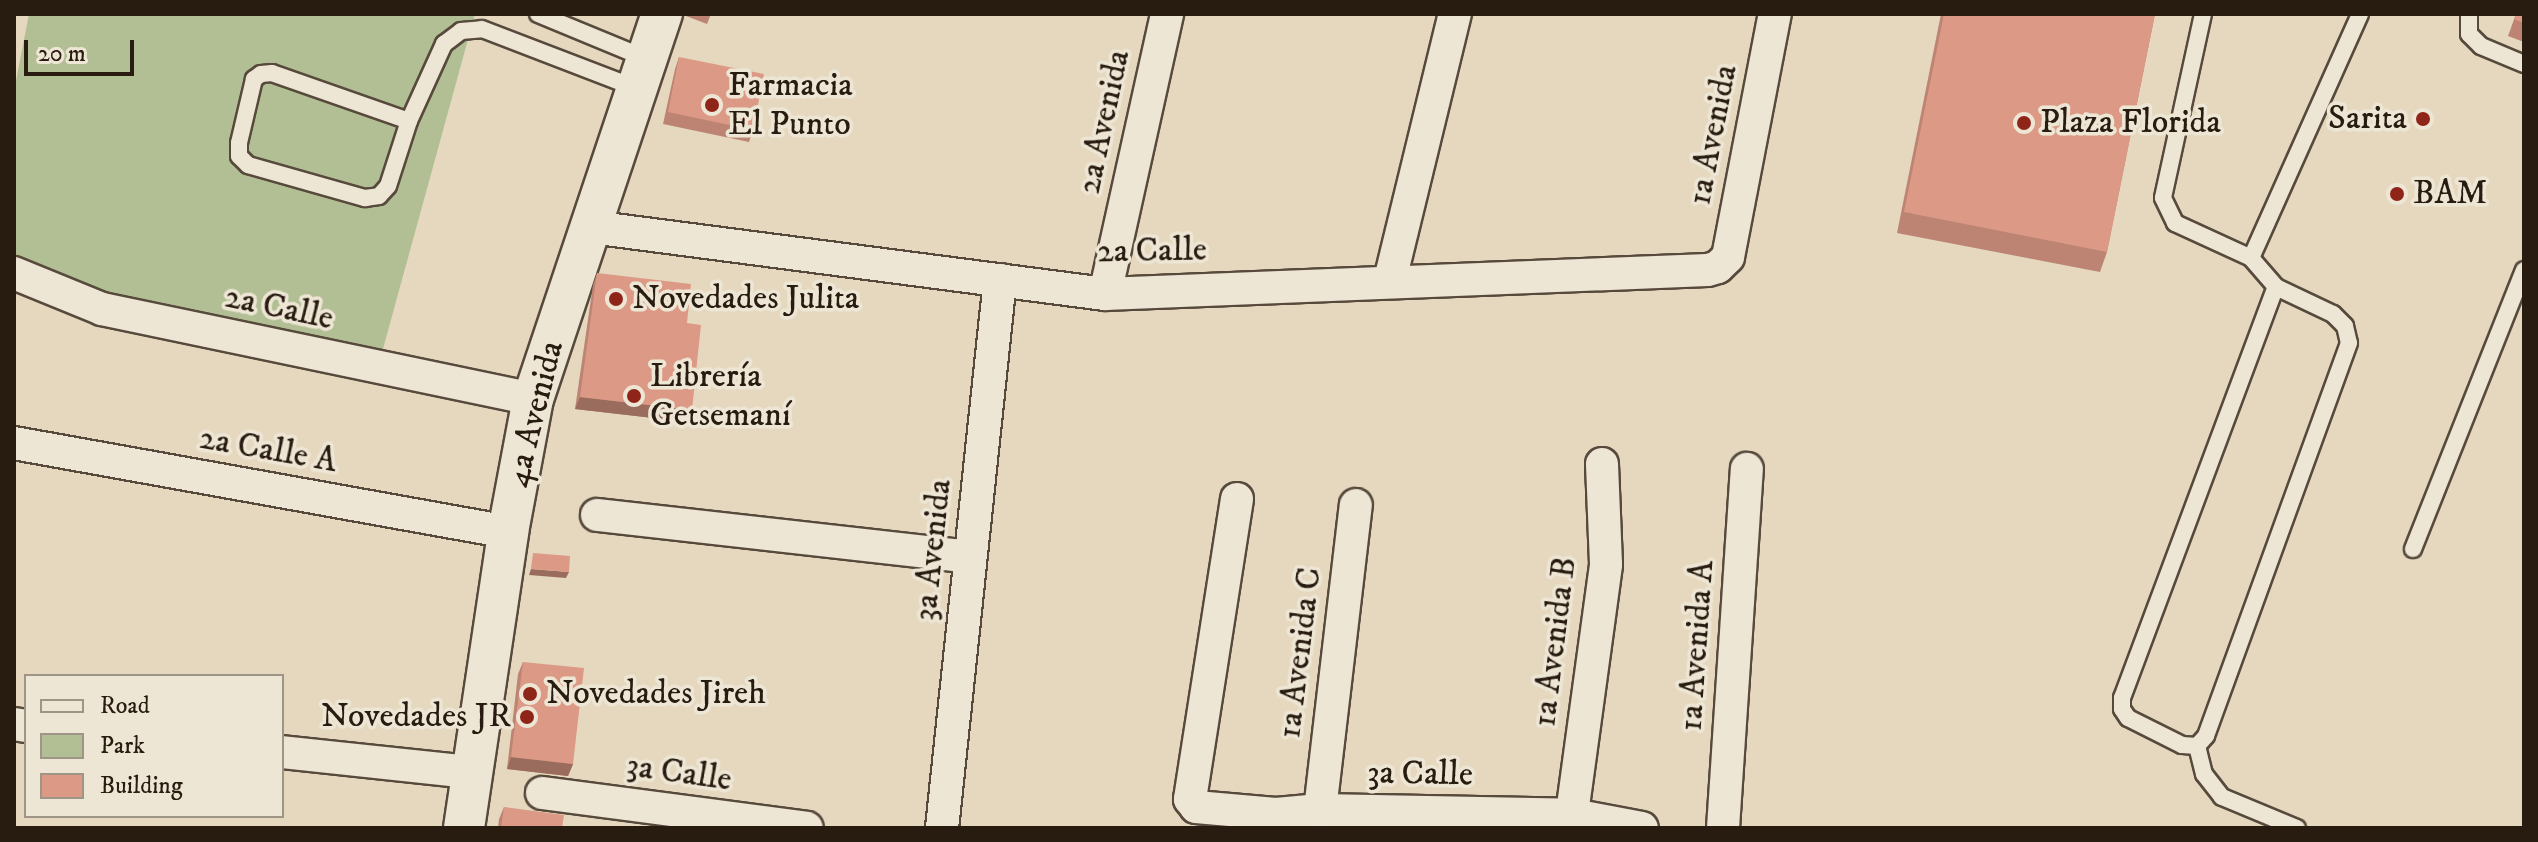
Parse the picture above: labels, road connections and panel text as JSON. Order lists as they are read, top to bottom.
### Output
{
  "streets": {
    "street": [
      "2a Avenida",
      "1a Avenida",
      "2a Calle",
      "4a Avenida",
      "2a Calle A",
      "3a Avenida",
      "1a Avenida B",
      "1a Avenida A",
      "1a Avenida C",
      "3a Calle"
    ]
  },
  "crossings": [
    ["2a Avenida", "2a Calle"],
    ["1a Avenida", "2a Calle"],
    ["2a Calle", "4a Avenida"],
    ["2a Calle", "3a Avenida"],
    ["4a Avenida", "2a Calle A"],
    ["1a Avenida B", "3a Calle"],
    ["1a Avenida C", "3a Calle"]
  ],
  "places": [
    "Farmacia El Punto",
    "Sarita",
    "Plaza Florida",
    "BAM",
    "Novedades Julita",
    "Librería Getsemaní",
    "Novedades Jireh",
    "Novedades JR"
  ],
  "legend": ["Road", "Park", "Building"],
  "scale_bar": "20 m"
}
